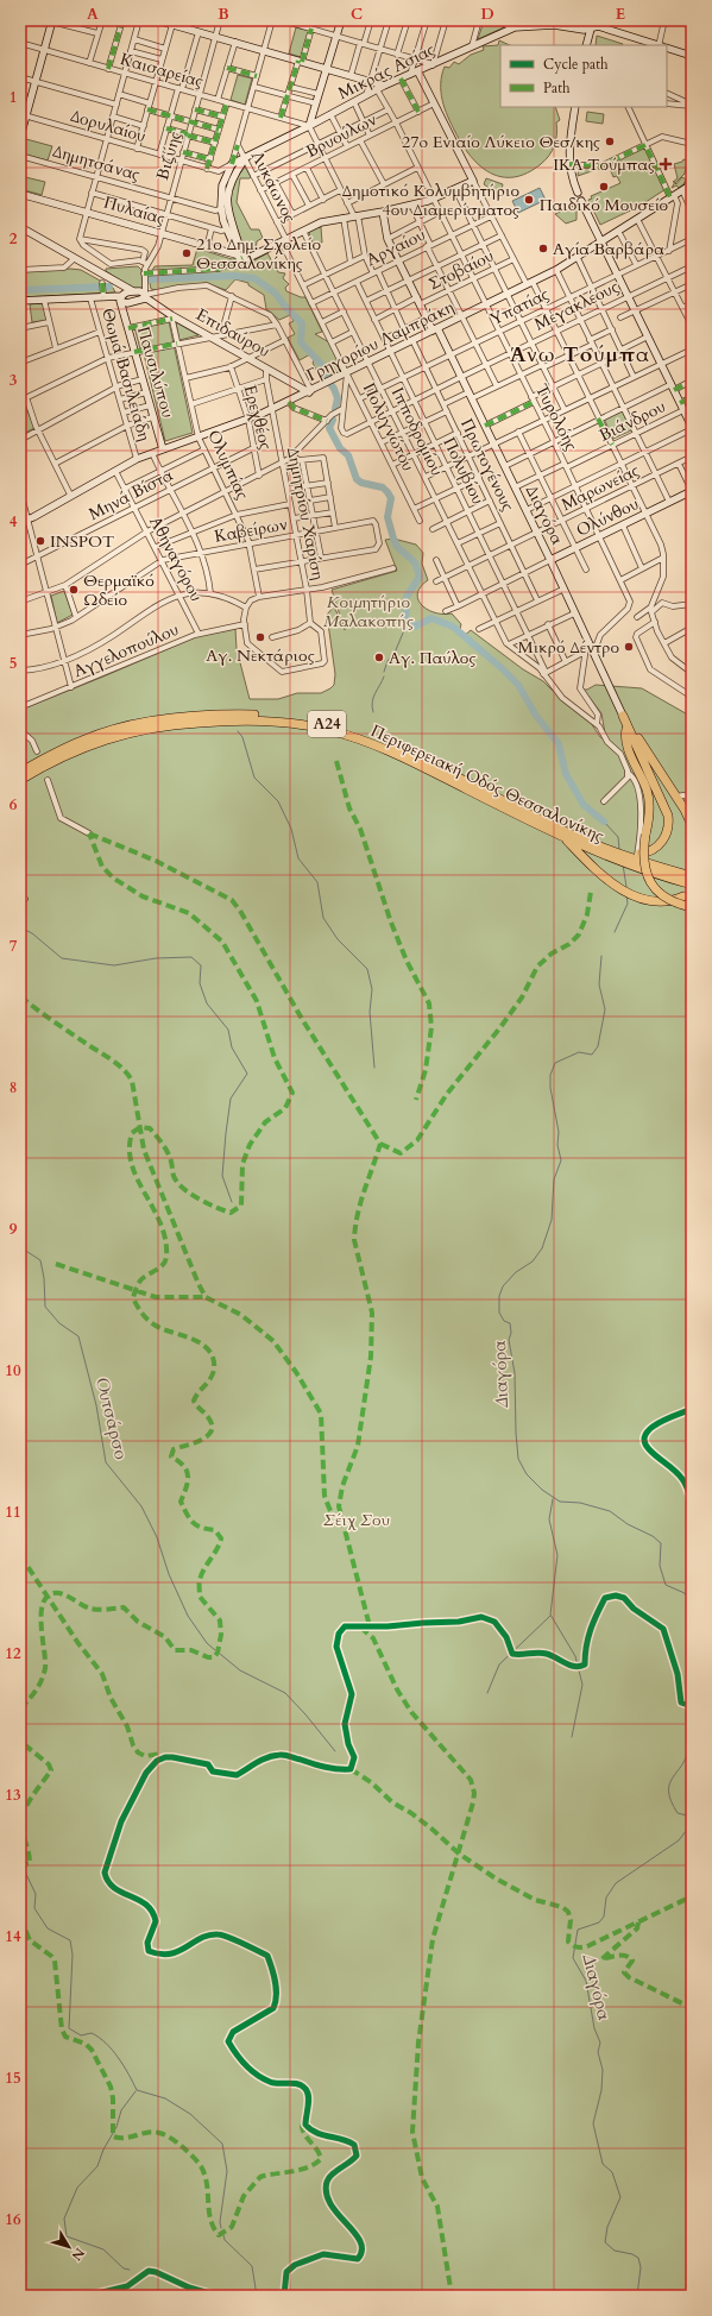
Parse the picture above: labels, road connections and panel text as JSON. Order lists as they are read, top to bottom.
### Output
{
  "streets": {
    "highway": ["Α24", "Περιφερειακή Οδός Θεσσαλονίκης"],
    "street": [
      "Καισαρείας",
      "Μικράς Ασίας",
      "Δορυλαίου",
      "Βρυούλων",
      "Βιζύης",
      "Δημητσάνας",
      "Λυκάωνος",
      "Πυλαίας",
      "Αργαίου",
      "Στοβαίου",
      "Μεγακλέους",
      "Υπατίας",
      "Επιδαύρου",
      "Γρηγορίου Λαμπράκη",
      "Παυσιλύπου",
      "Θωμά Βασιλειάδη",
      "Ερεχθέος",
      "Τυρολόης",
      "Βιάνδρου",
      "Πολυγνώτου",
      "Ιπποδρομίου",
      "Ολυμπίας",
      "Πρωτογένους",
      "Πολυβίου",
      "Μαρωνείας",
      "Μηνά Βίστα",
      "Δημητρίου Χαρίση",
      "Διαγόρα",
      "Ολύνθου",
      "Καβείρων",
      "Αθηναγόρου",
      "Αγγελοπούλου"
    ]
  },
  "crossings": [
    ["Καισαρείας", "Μικράς Ασίας"],
    ["Καισαρείας", "Βιζύης"],
    ["Μικράς Ασίας", "Δορυλαίου"],
    ["Μικράς Ασίας", "Λυκάωνος"],
    ["Μικράς Ασίας", "Πυλαίας"],
    ["Μικράς Ασίας", "Τυρολόης"],
    ["Δορυλαίου", "Βιζύης"],
    ["Βρυούλων", "Λυκάωνος"],
    ["Βρυούλων", "Τυρολόης"],
    ["Βιζύης", "Δημητσάνας"],
    ["Βιζύης", "Πυλαίας"],
    ["Βιζύης", "Επιδαύρου"],
    ["Λυκάωνος", "Πολυγνώτου"],
    ["Αργαίου", "Τυρολόης"],
    ["Αργαίου", "Πολυγνώτου"],
    ["Αργαίου", "Ιπποδρομίου"],
    ["Αργαίου", "Πολυβίου"],
    ["Αργαίου", "Διαγόρα"],
    ["Στοβαίου", "Τυρολόης"],
    ["Στοβαίου", "Πολυβίου"],
    ["Στοβαίου", "Διαγόρα"],
    ["Μεγακλέους", "Τυρολόης"],
    ["Μεγακλέους", "Πολυγνώτου"],
    ["Μεγακλέους", "Ιπποδρομίου"],
    ["Μεγακλέους", "Πρωτογένους"],
    ["Μεγακλέους", "Πολυβίου"],
    ["Μεγακλέους", "Διαγόρα"],
    ["Υπατίας", "Τυρολόης"],
    ["Υπατίας", "Πολυγνώτου"],
    ["Υπατίας", "Ιπποδρομίου"],
    ["Υπατίας", "Πρωτογένους"],
    ["Υπατίας", "Πολυβίου"],
    ["Υπατίας", "Διαγόρα"],
    ["Επιδαύρου", "Γρηγορίου Λαμπράκη"],
    ["Επιδαύρου", "Παυσιλύπου"],
    ["Επιδαύρου", "Ολυμπίας"],
    ["Επιδαύρου", "Δημητρίου Χαρίση"],
    ["Γρηγορίου Λαμπράκη", "Παυσιλύπου"],
    ["Γρηγορίου Λαμπράκη", "Θωμά Βασιλειάδη"],
    ["Γρηγορίου Λαμπράκη", "Ερεχθέος"],
    ["Γρηγορίου Λαμπράκη", "Τυρολόης"],
    ["Γρηγορίου Λαμπράκη", "Πολυγνώτου"],
    ["Γρηγορίου Λαμπράκη", "Ιπποδρομίου"],
    ["Γρηγορίου Λαμπράκη", "Ολυμπίας"],
    ["Γρηγορίου Λαμπράκη", "Πρωτογένους"],
    ["Γρηγορίου Λαμπράκη", "Πολυβίου"],
    ["Γρηγορίου Λαμπράκη", "Δημητρίου Χαρίση"],
    ["Γρηγορίου Λαμπράκη", "Διαγόρα"],
    ["Γρηγορίου Λαμπράκη", "Αθηναγόρου"],
    ["Ερεχθέος", "Μηνά Βίστα"],
    ["Τυρολόης", "Βιάνδρου"],
    ["Τυρολόης", "Μαρωνείας"],
    ["Τυρολόης", "Διαγόρα"],
    ["Τυρολόης", "Ολύνθου"],
    ["Βιάνδρου", "Διαγόρα"],
    ["Ιπποδρομίου", "Μαρωνείας"],
    ["Ιπποδρομίου", "Ολύνθου"],
    ["Ολυμπίας", "Μηνά Βίστα"],
    ["Ολυμπίας", "Καβείρων"],
    ["Πρωτογένους", "Μαρωνείας"],
    ["Πρωτογένους", "Ολύνθου"],
    ["Πολυβίου", "Μαρωνείας"],
    ["Πολυβίου", "Ολύνθου"],
    ["Μαρωνείας", "Διαγόρα"],
    ["Μηνά Βίστα", "Αθηναγόρου"],
    ["Δημητρίου Χαρίση", "Καβείρων"],
    ["Διαγόρα", "Ολύνθου"],
    ["Καβείρων", "Αθηναγόρου"],
    ["Αθηναγόρου", "Αγγελοπούλου"]
  ],
  "districts": ["Άνω Τούμπα"],
  "water": ["Διαγόρα", "Ουτσάρσο"],
  "parks": ["Κοιμητήριο Μαλακοπής", "Σέιχ Σου"],
  "places": {
    "other": [
      "27o Ενιαίο Λύκειο Θεσ/κης",
      "Παιδικό Μουσείο",
      "Δημοτικό Κολυμβητήριο 4ου Διαμερίσματος",
      "Αγία Βαρβάρα",
      "21ο Δημ. Σχολείο Θεσσαλονίκης",
      "INSPOT",
      "Θερμαϊκό Ωδείο",
      "Αγ. Νεκτάριος",
      "Μικρό Δέντρο",
      "Αγ. Παύλος"
    ],
    "health": ["ΙΚΑ Τούμπας"]
  },
  "legend": ["Cycle path", "Path"],
  "north": "bottom right",
  "grid": {
    "columns": [
      "A",
      "B",
      "C",
      "D",
      "E"
    ],
    "rows": [
      "1",
      "2",
      "3",
      "4",
      "5",
      "6",
      "7",
      "8",
      "9",
      "10",
      "11",
      "12",
      "13",
      "14",
      "15",
      "16"
    ]
  }
}
